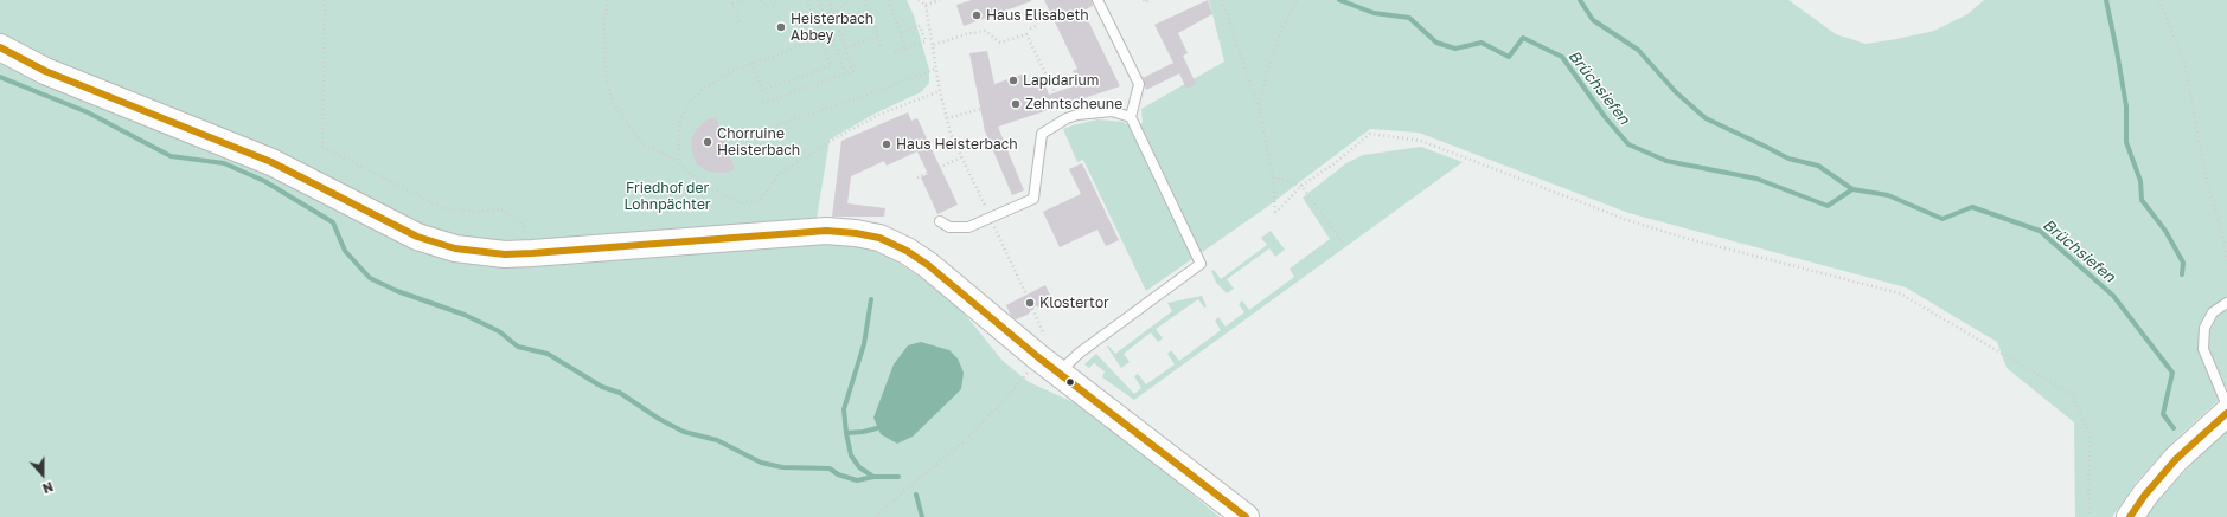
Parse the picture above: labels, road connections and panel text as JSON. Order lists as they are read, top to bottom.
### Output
{
  "water": ["Brüchsiefen"],
  "parks": ["Friedhof der Lohnpächter"],
  "places": [
    "Haus Elisabeth",
    "Heisterbach Abbey",
    "Lapidarium",
    "Zehntscheune",
    "Chorruine Heisterbach",
    "Haus Heisterbach",
    "Klostertor"
  ],
  "north": "bottom"
}
